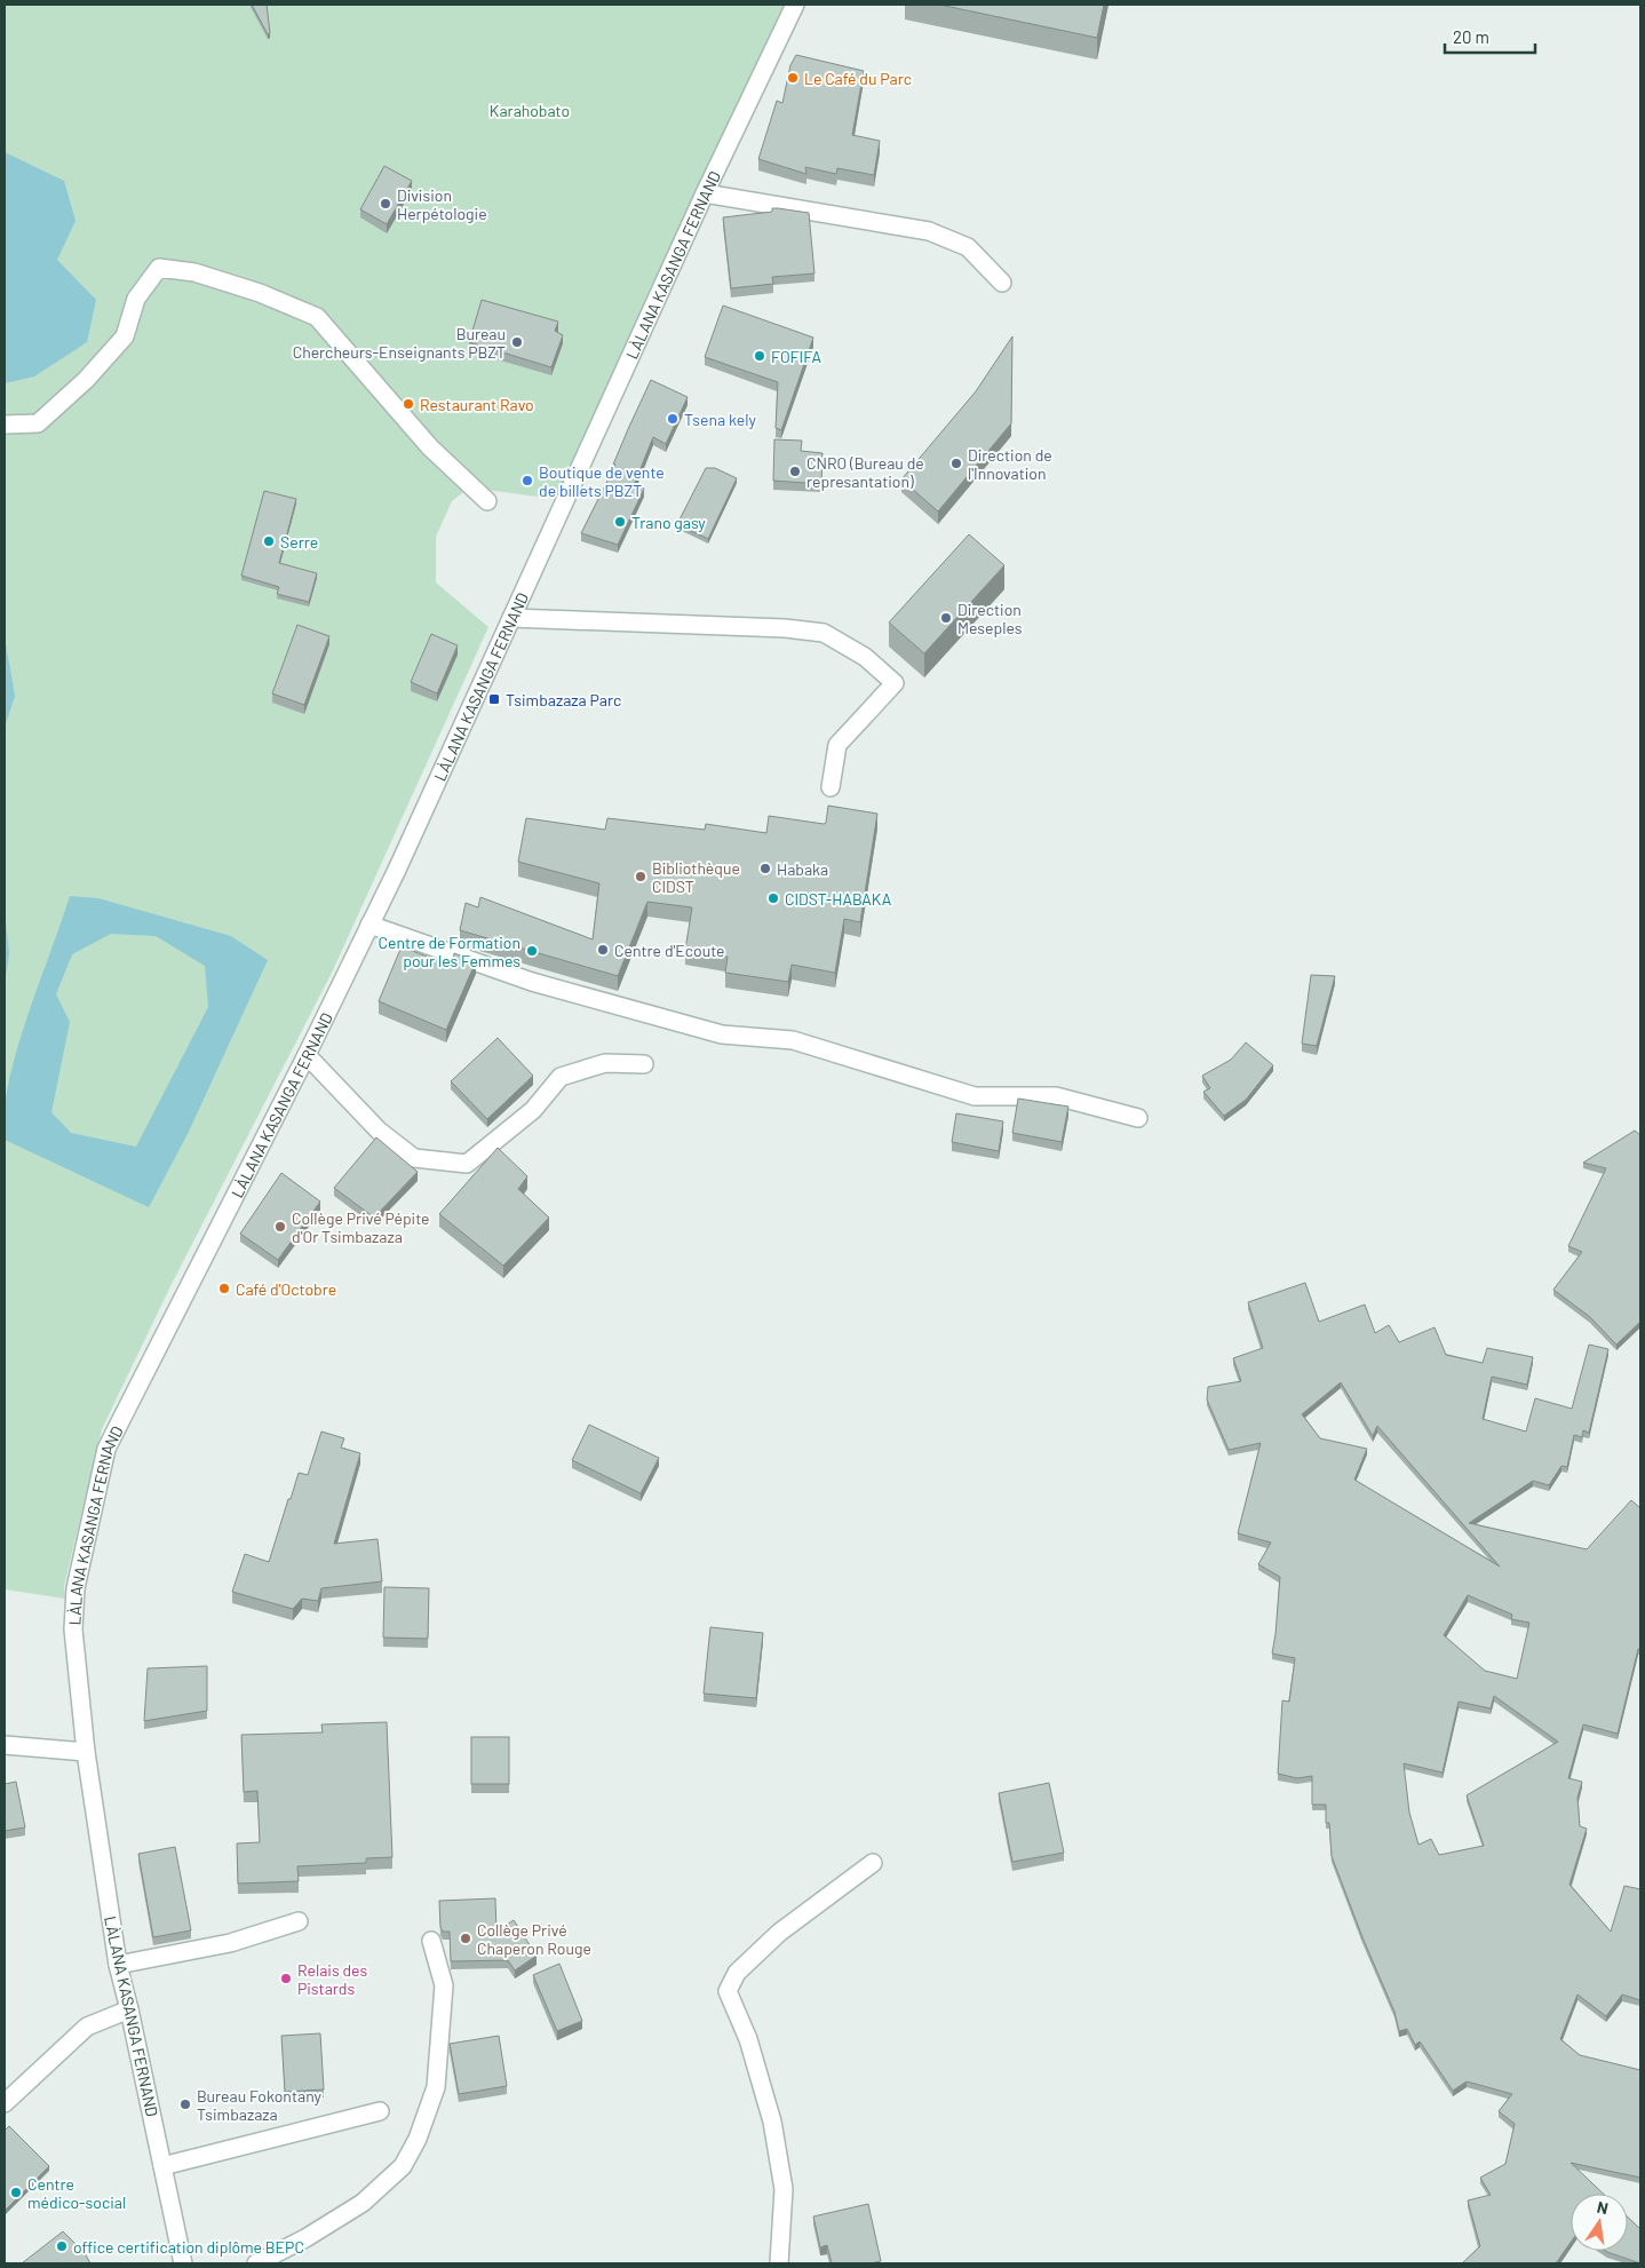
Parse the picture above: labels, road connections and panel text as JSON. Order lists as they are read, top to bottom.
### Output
{
  "streets": {
    "street": ["LÀLANA KASANGA FERNAND"]
  },
  "parks": ["Karahobato"],
  "places": {
    "other": [
      "Le Café du Parc",
      "Division Herpétologie",
      "Bureau Chercheurs-Enseignants PBZT",
      "FOFIFA",
      "Restaurant Ravo",
      "Tsena kely",
      "Direction de l'Innovation",
      "CNRO (Bureau de represantation)",
      "Boutique de vente de billets PBZT",
      "Trano gasy",
      "Serre",
      "Direction Meseples",
      "Habaka",
      "Bibliothèque CIDST",
      "CIDST-HABAKA",
      "Centre d'Ecoute",
      "Centre de Formation pour les Femmes",
      "Collège Privé Pépite d'Or Tsimbazaza",
      "Café d'Octobre",
      "Collège Privé Chaperon Rouge",
      "Relais des Pistards",
      "Bureau Fokontany Tsimbazaza",
      "Centre médico-social",
      "office certification diplôme BEPC"
    ],
    "transit": ["Tsimbazaza Parc"]
  },
  "scale_bar": "20 m",
  "north": "top"
}
